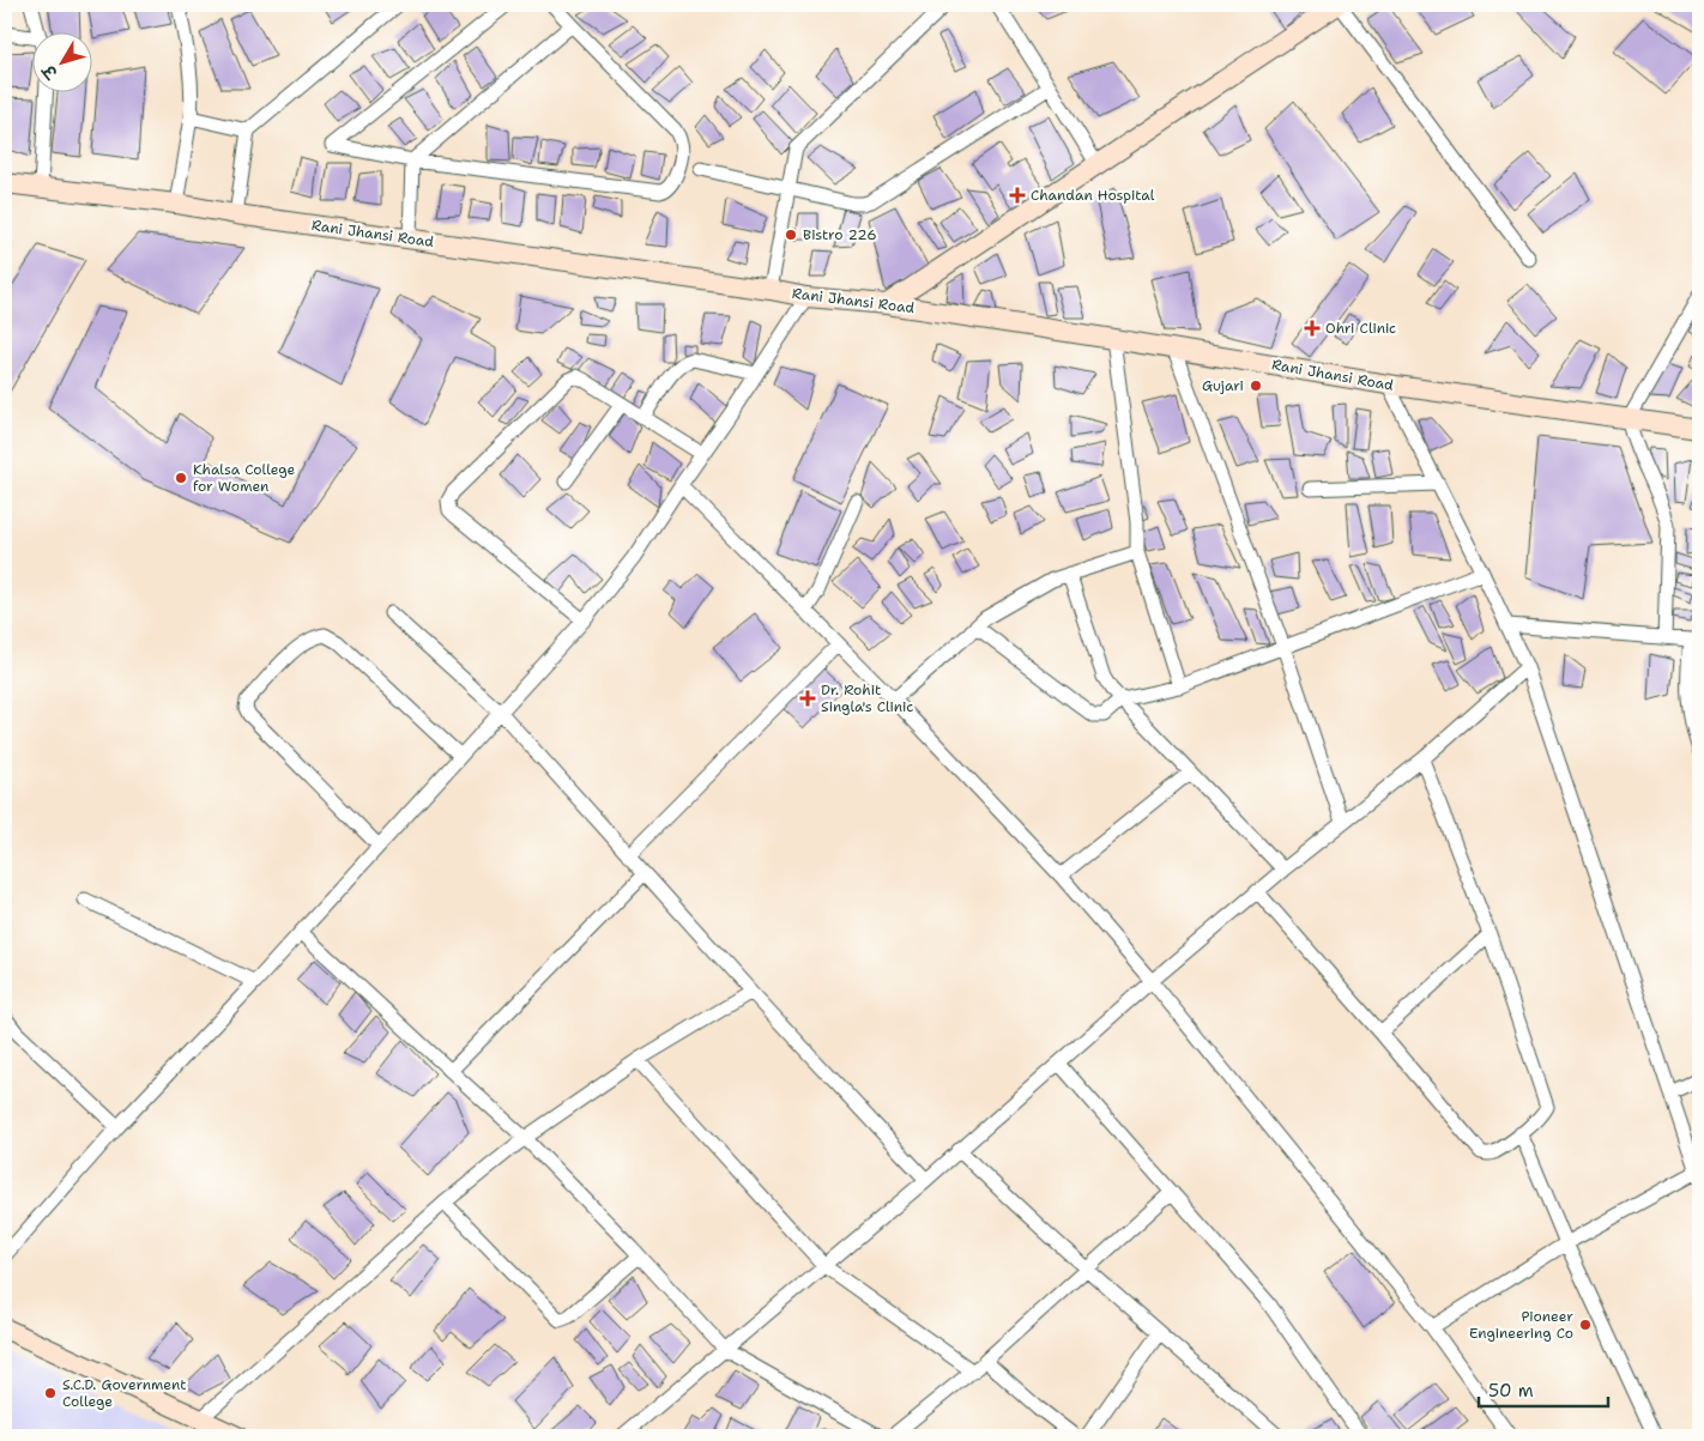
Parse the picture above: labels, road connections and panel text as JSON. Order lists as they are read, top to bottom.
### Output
{
  "streets": {
    "street": ["Rani Jhansi Road"]
  },
  "places": {
    "health": ["Chandan Hospital", "Ohri Clinic", "Dr. Rohit Singla's Clinic"],
    "other": [
      "Bistro 226",
      "Gujari",
      "Khalsa College for Women",
      "Pioneer Engineering Co",
      "S.C.D. Government College"
    ]
  },
  "scale_bar": "50 m",
  "north": "bottom left"
}
